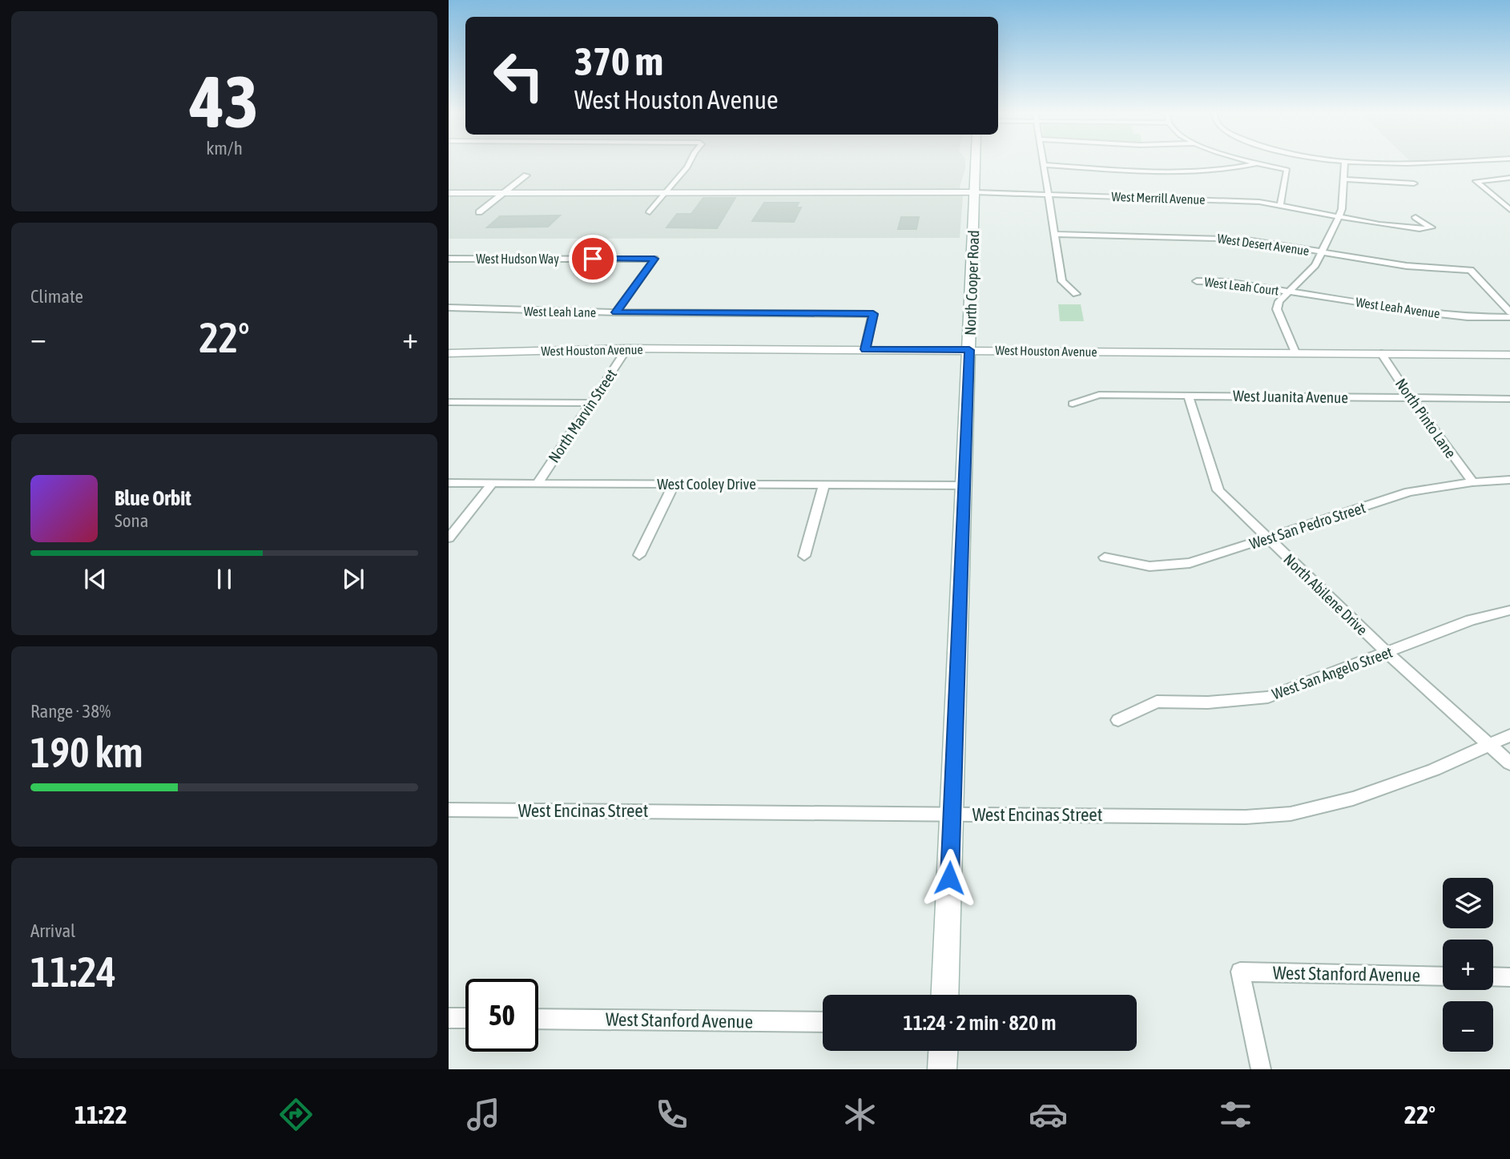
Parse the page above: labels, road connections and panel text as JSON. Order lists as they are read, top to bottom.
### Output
{
  "streets": {
    "main road": ["North Cooper Road"],
    "street": [
      "West Merrill Avenue",
      "West Desert Avenue",
      "West Hudson Way",
      "West Leah Court",
      "West Leah Avenue",
      "West Leah Lane",
      "West Houston Avenue",
      "West Juanita Avenue",
      "North Marvin Street",
      "North Pinto Lane",
      "West Cooley Drive",
      "West San Pedro Street",
      "North Abilene Drive",
      "West San Angelo Street",
      "West Encinas Street",
      "West Stanford Avenue"
    ]
  },
  "crossings": [
    ["West Merrill Avenue", "North Cooper Road"],
    ["West Hudson Way", "West Leah Lane"],
    ["North Cooper Road", "West Houston Avenue"],
    ["North Cooper Road", "West Cooley Drive"],
    ["North Cooper Road", "West Encinas Street"],
    ["West Leah Court", "West Leah Avenue"],
    ["West Leah Lane", "West Houston Avenue"],
    ["West Houston Avenue", "North Marvin Street"],
    ["West Houston Avenue", "North Pinto Lane"],
    ["West Juanita Avenue", "North Pinto Lane"],
    ["West Juanita Avenue", "North Abilene Drive"],
    ["North Marvin Street", "West Cooley Drive"],
    ["North Pinto Lane", "West San Pedro Street"],
    ["West San Pedro Street", "North Abilene Drive"],
    ["North Abilene Drive", "West San Angelo Street"],
    ["North Abilene Drive", "West Encinas Street"]
  ],
  "page": {
    "tile": [
      ["43", "km/h"],
      "Climate",
      ["Range · 38%", "190 km"],
      ["Arrival", "11:24"]
    ],
    "turn": ["370 m", "West Houston Avenue"],
    "heat": ["−", "22°", "+"],
    "song": ["Blue Orbit", "Sona"],
    "map_buttons": ["+", "−"],
    "limit": "50",
    "trip": "11:24 · 2 min · 820 m",
    "tabs": ["11:22", "22°"]
  }
}
